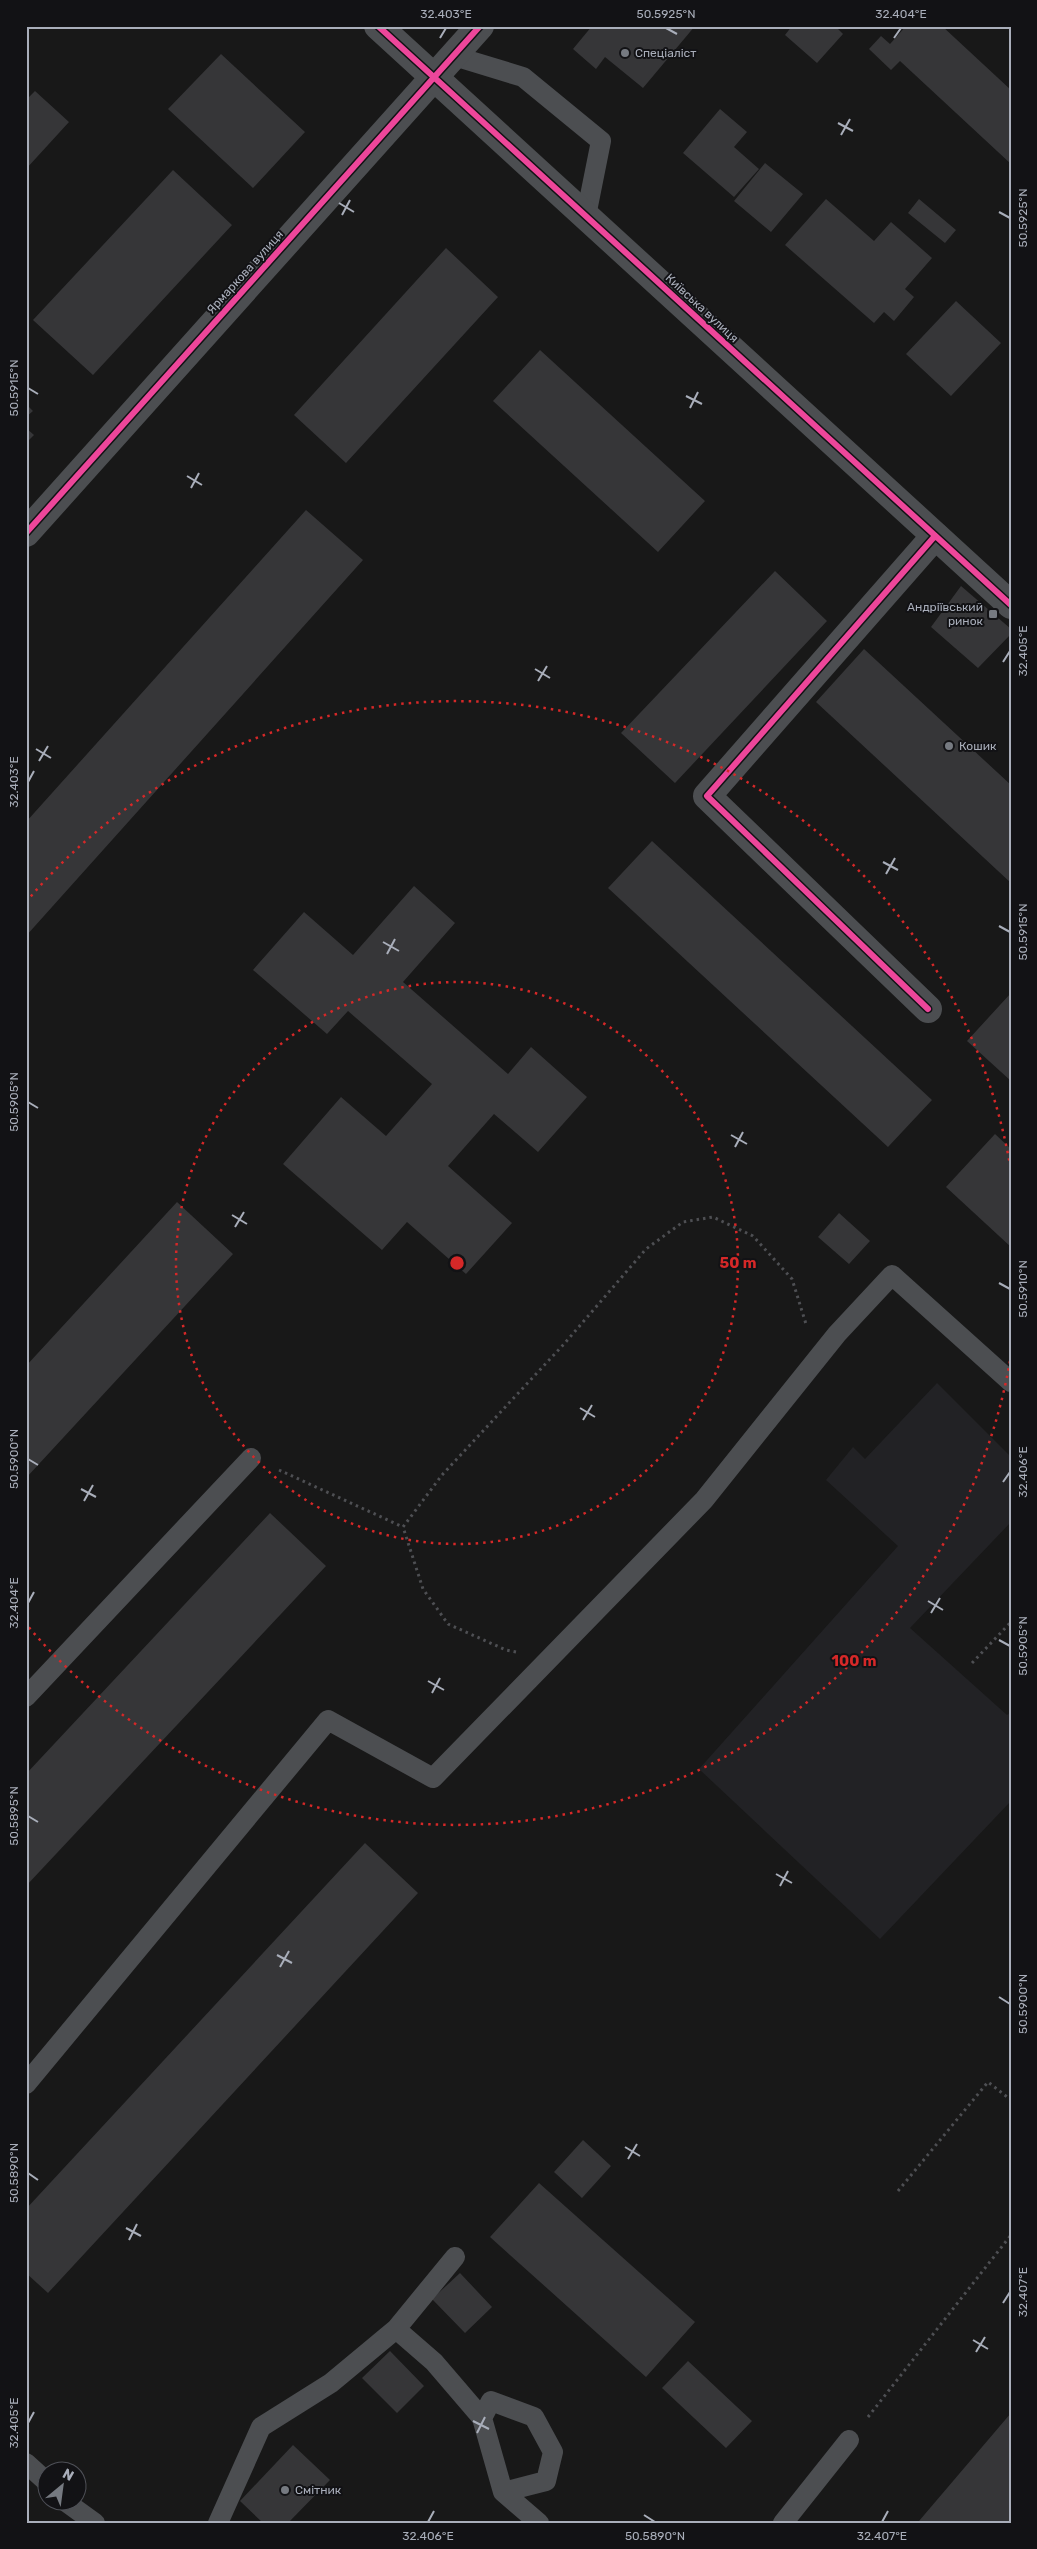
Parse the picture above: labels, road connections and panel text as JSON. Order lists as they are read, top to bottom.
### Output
{
  "streets": {
    "street": ["Ярмаркова вулиця", "Київська вулиця"]
  },
  "crossings": [
    ["Ярмаркова вулиця", "Київська вулиця"]
  ],
  "places": {
    "other": ["Спеціаліст", "Кошик", "Смітник"],
    "transit": ["Андріївський ринок"]
  },
  "north": "top right",
  "coordinates": [
    "32.403°E",
    "50.5925°N",
    "32.404°E",
    "50.5915°N",
    "32.405°E",
    "50.5905°N",
    "50.5910°N",
    "50.5900°N",
    "32.406°E",
    "50.5895°N",
    "50.5890°N",
    "32.407°E"
  ],
  "rings": ["50 m", "100 m"]
}
